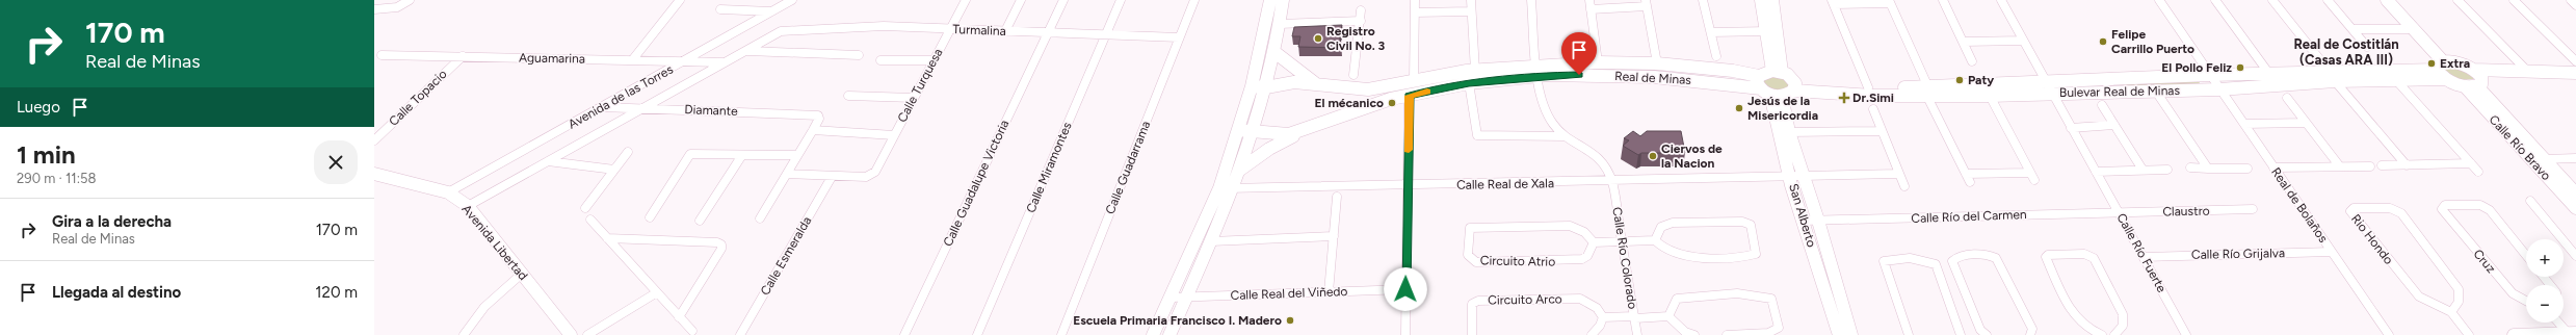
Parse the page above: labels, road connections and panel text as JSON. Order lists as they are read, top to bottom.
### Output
{
  "streets": {
    "street": [
      "Turmalina",
      "Aguamarina",
      "Real de Minas",
      "Calle Turquesa",
      "Bulevar Real de Minas",
      "Avenida de las Torres",
      "Calle Topacio",
      "Diamante",
      "Calle Río Bravo",
      "Calle Miramontes",
      "Calle Guadarrama",
      "Calle Guadalupe Victoria",
      "Calle Real de Xala",
      "Real de Bolaños",
      "Claustro",
      "San Alberto",
      "Calle Río del Carmen",
      "Rio Hondo",
      "Avenida Libertad",
      "Calle Río Fuerte",
      "Calle Río Grijalva",
      "Calle Esmeralda",
      "Calle Río Colorado",
      "Circuito Atrio",
      "Cruz",
      "Calle Real del Viñedo",
      "Circuito Arco"
    ]
  },
  "crossings": [
    ["Turmalina", "Calle Turquesa"],
    ["Turmalina", "Avenida de las Torres"],
    ["Turmalina", "Calle Miramontes"],
    ["Turmalina", "Calle Guadarrama"],
    ["Turmalina", "Calle Guadalupe Victoria"],
    ["Aguamarina", "Avenida de las Torres"],
    ["Aguamarina", "Calle Topacio"],
    ["Real de Minas", "Bulevar Real de Minas"],
    ["Real de Minas", "San Alberto"],
    ["Calle Turquesa", "Calle Esmeralda"],
    ["Bulevar Real de Minas", "Real de Bolaños"],
    ["Bulevar Real de Minas", "San Alberto"],
    ["Bulevar Real de Minas", "Calle Río Fuerte"],
    ["Avenida de las Torres", "Diamante"],
    ["Avenida de las Torres", "Avenida Libertad"],
    ["Calle Real de Xala", "San Alberto"],
    ["Calle Real de Xala", "Calle Río Colorado"],
    ["Real de Bolaños", "Calle Río Grijalva"],
    ["Claustro", "Calle Río del Carmen"],
    ["Claustro", "Calle Río Fuerte"],
    ["San Alberto", "Calle Río del Carmen"],
    ["Calle Río del Carmen", "Calle Río Fuerte"],
    ["Calle Río Fuerte", "Calle Río Grijalva"]
  ],
  "districts": ["Real de Costitlán (Casas ARA III)"],
  "places": {
    "other": [
      "Registro Civil No. 3",
      "Felipe Carrillo Puerto",
      "Extra",
      "El Pollo Feliz",
      "Paty",
      "El mécanico",
      "Jesús de la Misericordia",
      "Ciervos de la Nacion",
      "Escuela Primaria Francisco I. Madero"
    ],
    "health": ["Dr.Simi"]
  },
  "page": {
    "turn": ["170 m", "Real de Minas"],
    "then": "Luego",
    "heading": ["1 min", "290 m · 11:58"],
    "list": [
      {
        "name": "Gira a la derecha",
        "note": "Real de Minas",
        "value": "170 m"
      },
      {
        "name": "Llegada al destino",
        "value": "120 m"
      }
    ],
    "map_buttons": ["+", "−"]
  }
}
